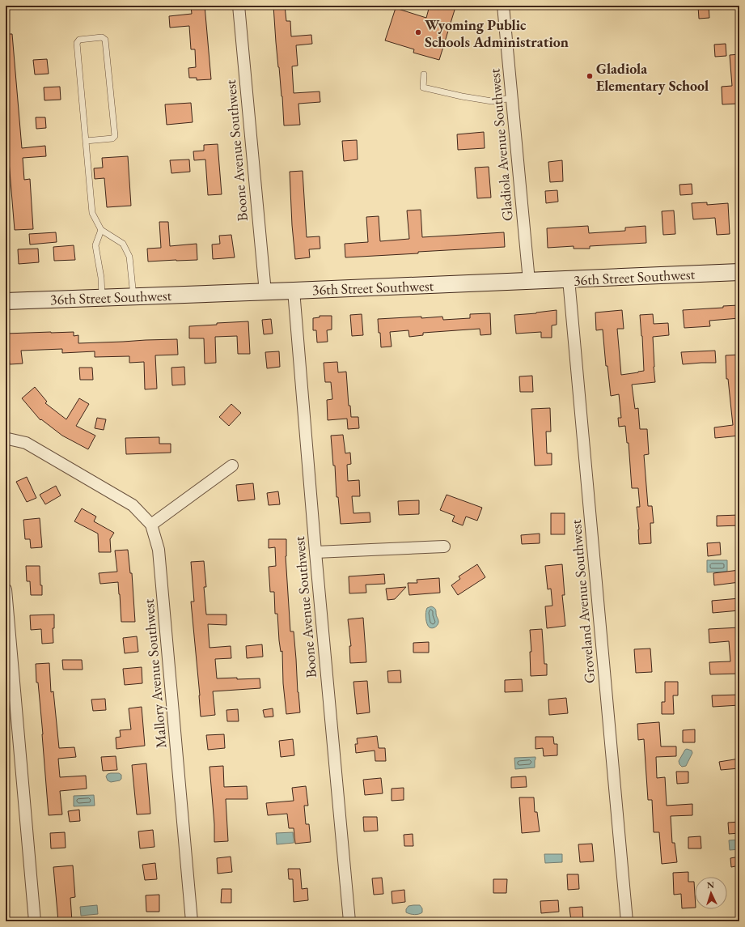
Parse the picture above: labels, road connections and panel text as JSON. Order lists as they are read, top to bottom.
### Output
{
  "streets": {
    "street": [
      "Gladiola Avenue Southwest",
      "Boone Avenue Southwest",
      "36th Street Southwest",
      "Groveland Avenue Southwest",
      "Mallory Avenue Southwest"
    ]
  },
  "crossings": [
    ["Gladiola Avenue Southwest", "36th Street Southwest"],
    ["Boone Avenue Southwest", "36th Street Southwest"],
    ["36th Street Southwest", "Groveland Avenue Southwest"]
  ],
  "places": ["Wyoming Public Schools Administration", "Gladiola Elementary School"],
  "north": "top"
}
